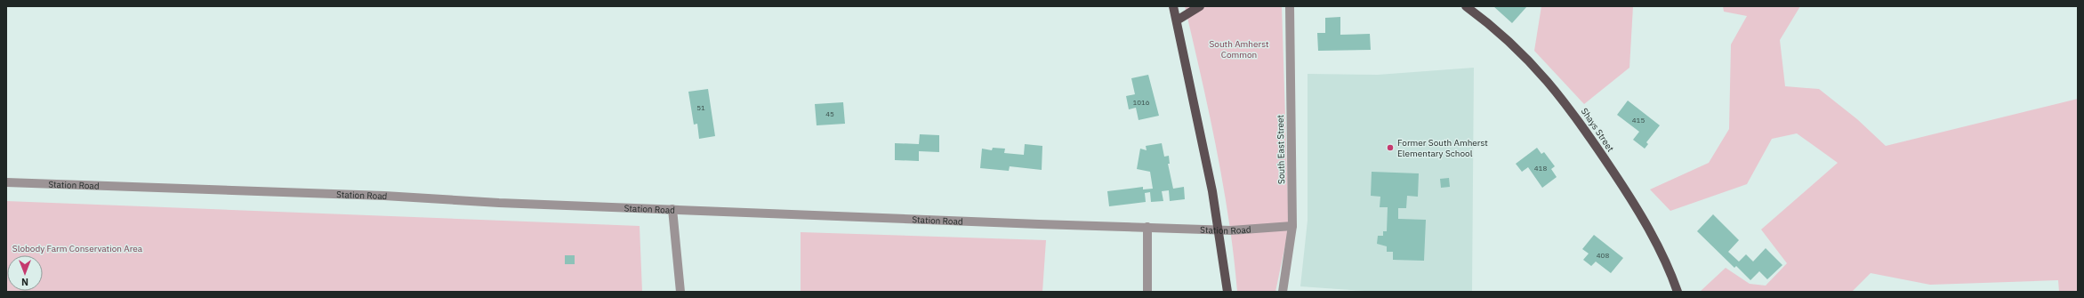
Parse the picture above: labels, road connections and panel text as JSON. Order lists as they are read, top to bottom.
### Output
{
  "streets": {
    "main road": ["Shays Street"],
    "street": ["South East Street", "Station Road"]
  },
  "crossings": [
    ["South East Street", "Station Road"]
  ],
  "parks": ["South Amherst Common", "Slobody Farm Conservation Area"],
  "places": ["Former South Amherst Elementary School"],
  "house_numbers": [
    "1016",
    "51",
    "45",
    "415",
    "418",
    "408"
  ],
  "north": "bottom"
}
